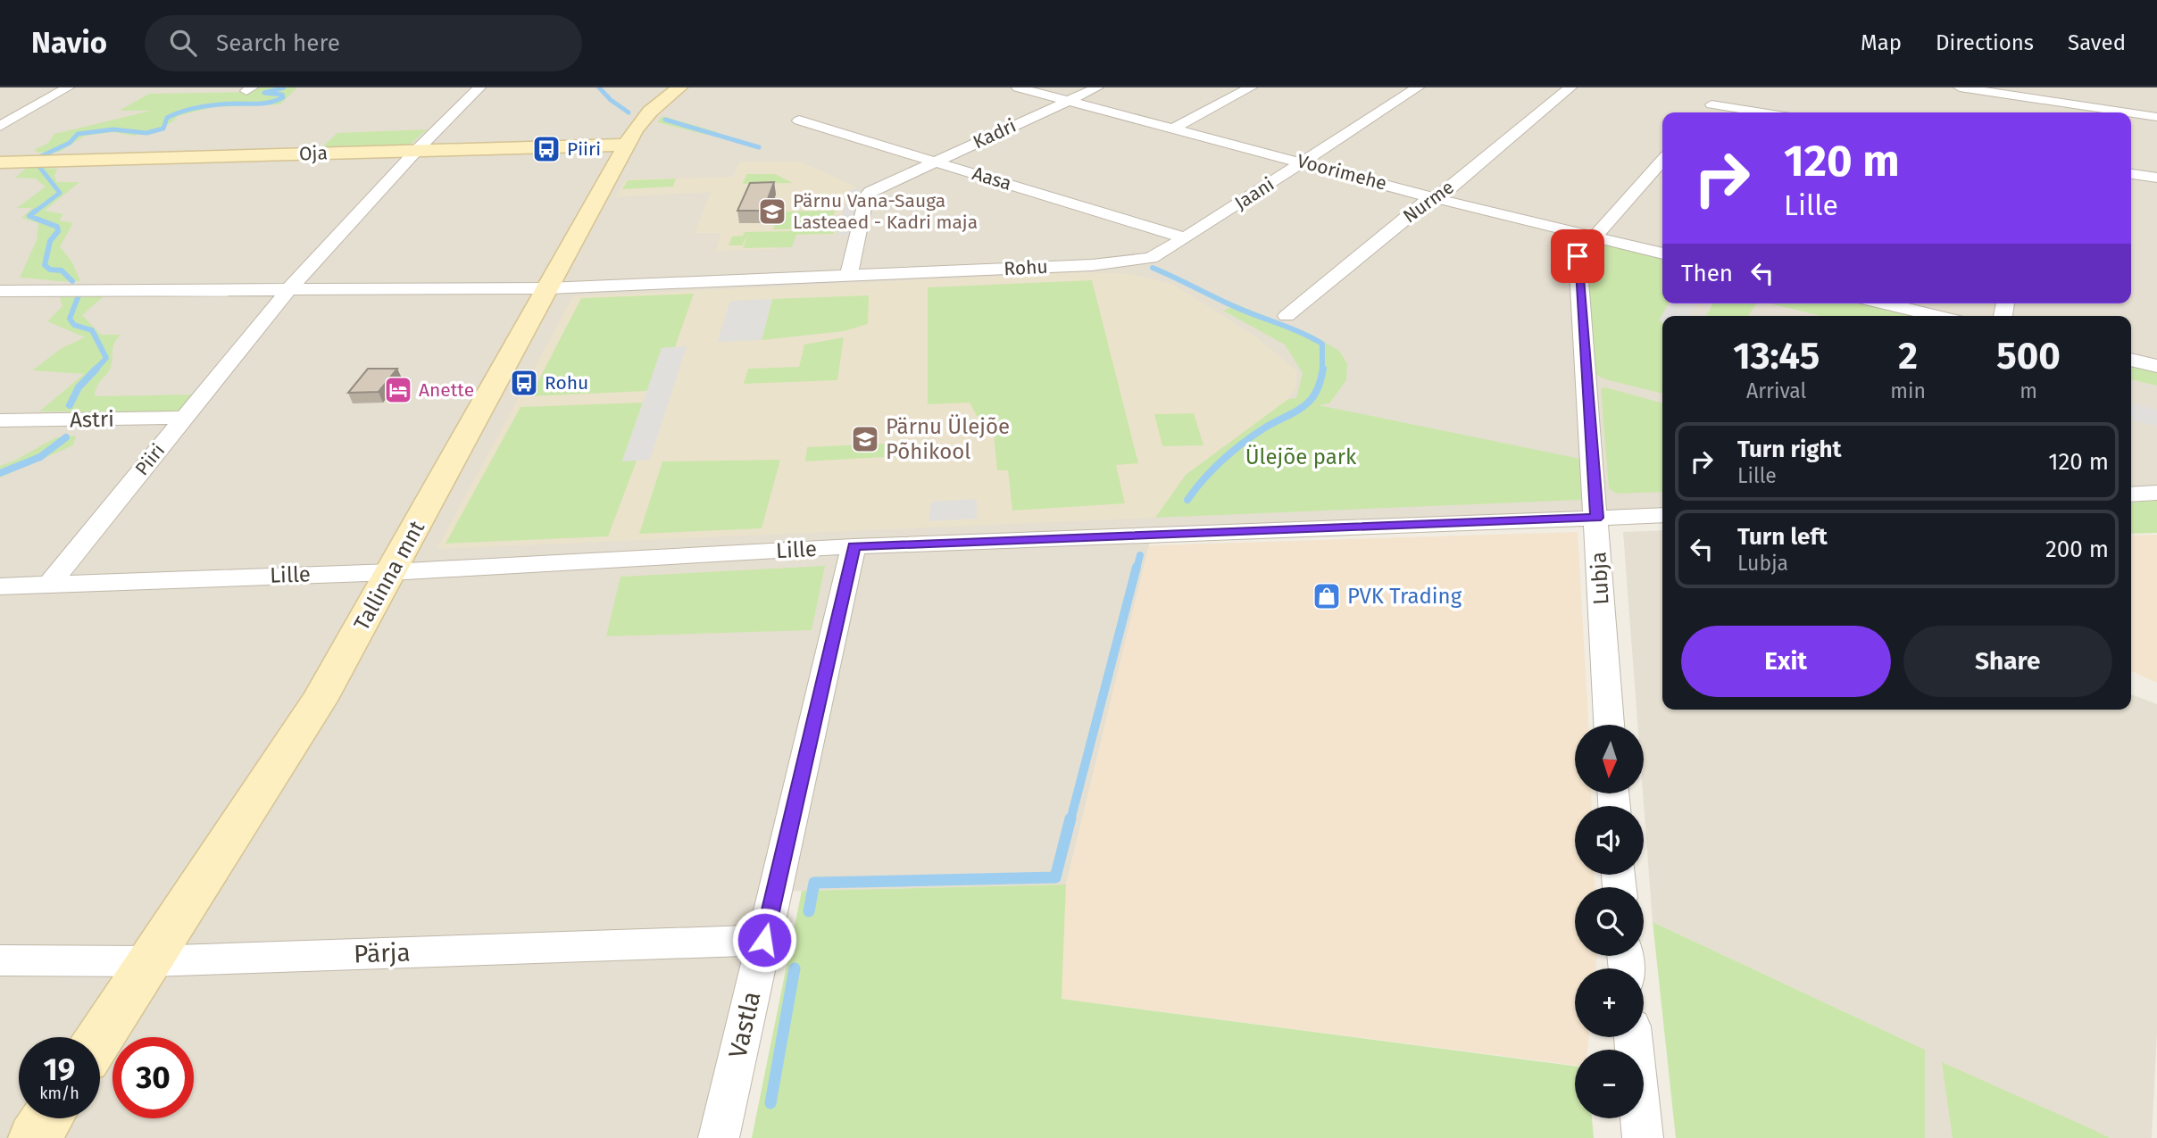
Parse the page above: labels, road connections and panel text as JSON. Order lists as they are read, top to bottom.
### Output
{
  "streets": {
    "main road": ["Oja", "Tallinna mnt"],
    "street": [
      "Kadri",
      "Voorimehe",
      "Aasa",
      "Jaani",
      "Nurme",
      "Rohu",
      "Astri",
      "Piiri",
      "Lille",
      "Lubja",
      "Pärja",
      "Vastla"
    ]
  },
  "crossings": [
    ["Kadri", "Voorimehe"],
    ["Kadri", "Aasa"],
    ["Kadri", "Rohu"],
    ["Oja", "Piiri"],
    ["Oja", "Tallinna mnt"],
    ["Voorimehe", "Jaani"],
    ["Voorimehe", "Nurme"],
    ["Voorimehe", "Lubja"],
    ["Aasa", "Jaani"],
    ["Aasa", "Rohu"],
    ["Jaani", "Rohu"],
    ["Rohu", "Piiri"],
    ["Rohu", "Tallinna mnt"],
    ["Astri", "Piiri"],
    ["Piiri", "Lille"],
    ["Lille", "Tallinna mnt"],
    ["Lille", "Lubja"],
    ["Lille", "Vastla"],
    ["Tallinna mnt", "Pärja"],
    ["Pärja", "Vastla"]
  ],
  "parks": ["Ülejõe park"],
  "places": {
    "bus stop": ["Piiri", "Rohu"],
    "school or university": ["Pärnu Vana-Sauga Lasteaed - Kadri maja", "Pärnu Ülejõe Põhikool"],
    "hotel": ["Anette"],
    "shop": ["PVK Trading"]
  },
  "north": "bottom",
  "page": {
    "header": "Navio",
    "search": "Search here",
    "nav": ["Map", "Directions", "Saved"],
    "turn": ["120 m", "Lille"],
    "then": "Then",
    "eta": [
      "13:45",
      "Arrival",
      "2",
      "min",
      "500",
      "m"
    ],
    "list": [
      {
        "name": "Turn right",
        "note": "Lille",
        "value": "120 m"
      },
      {
        "name": "Turn left",
        "note": "Lubja",
        "value": "200 m"
      }
    ],
    "buttons": ["Exit", "Share"],
    "map_buttons": ["+", "−"],
    "speed": "19 km/h",
    "limit": "30"
  }
}
